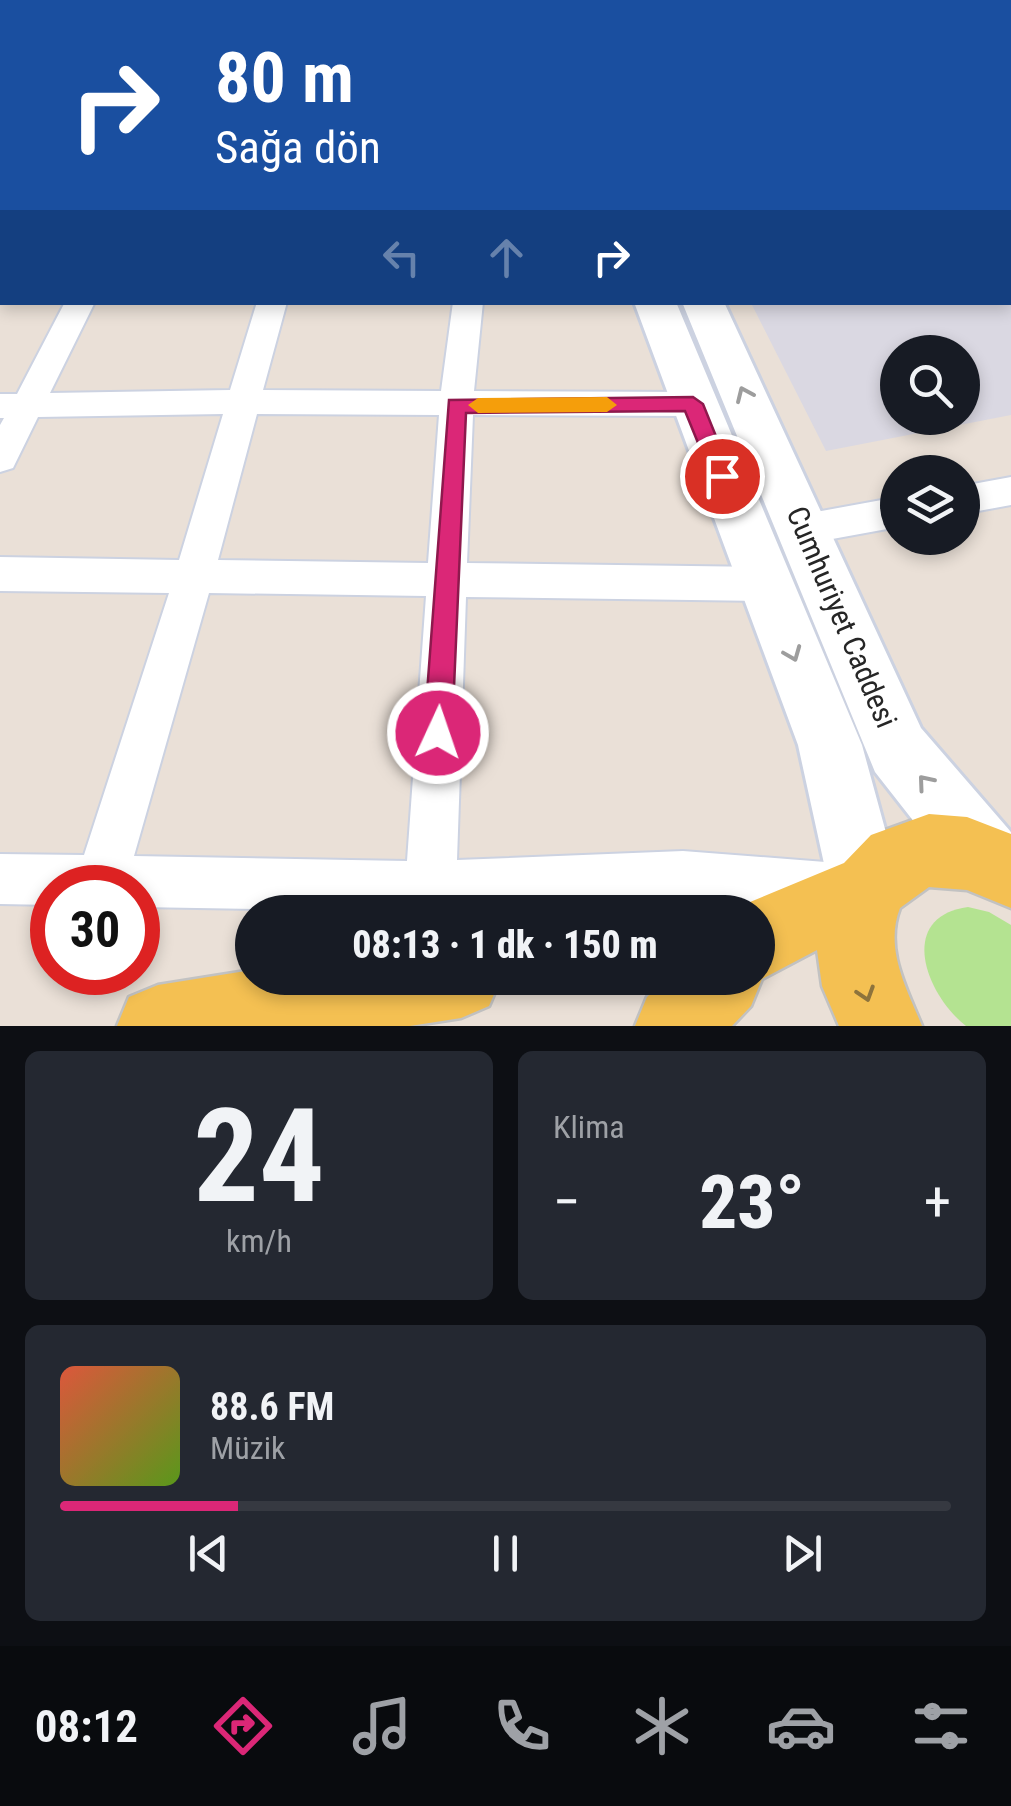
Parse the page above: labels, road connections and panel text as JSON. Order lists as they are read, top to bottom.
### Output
{
  "streets": {
    "main road": ["Cumhuriyet Caddesi"]
  },
  "page": {
    "turn": ["80 m", "Sağa dön"],
    "limit": "30",
    "trip": "08:13 · 1 dk · 150 m",
    "tile": [
      ["24", "km/h"],
      "Klima"
    ],
    "heat": ["−", "23°", "+"],
    "song": ["88.6 FM", "Müzik"],
    "tabs": "08:12"
  }
}
